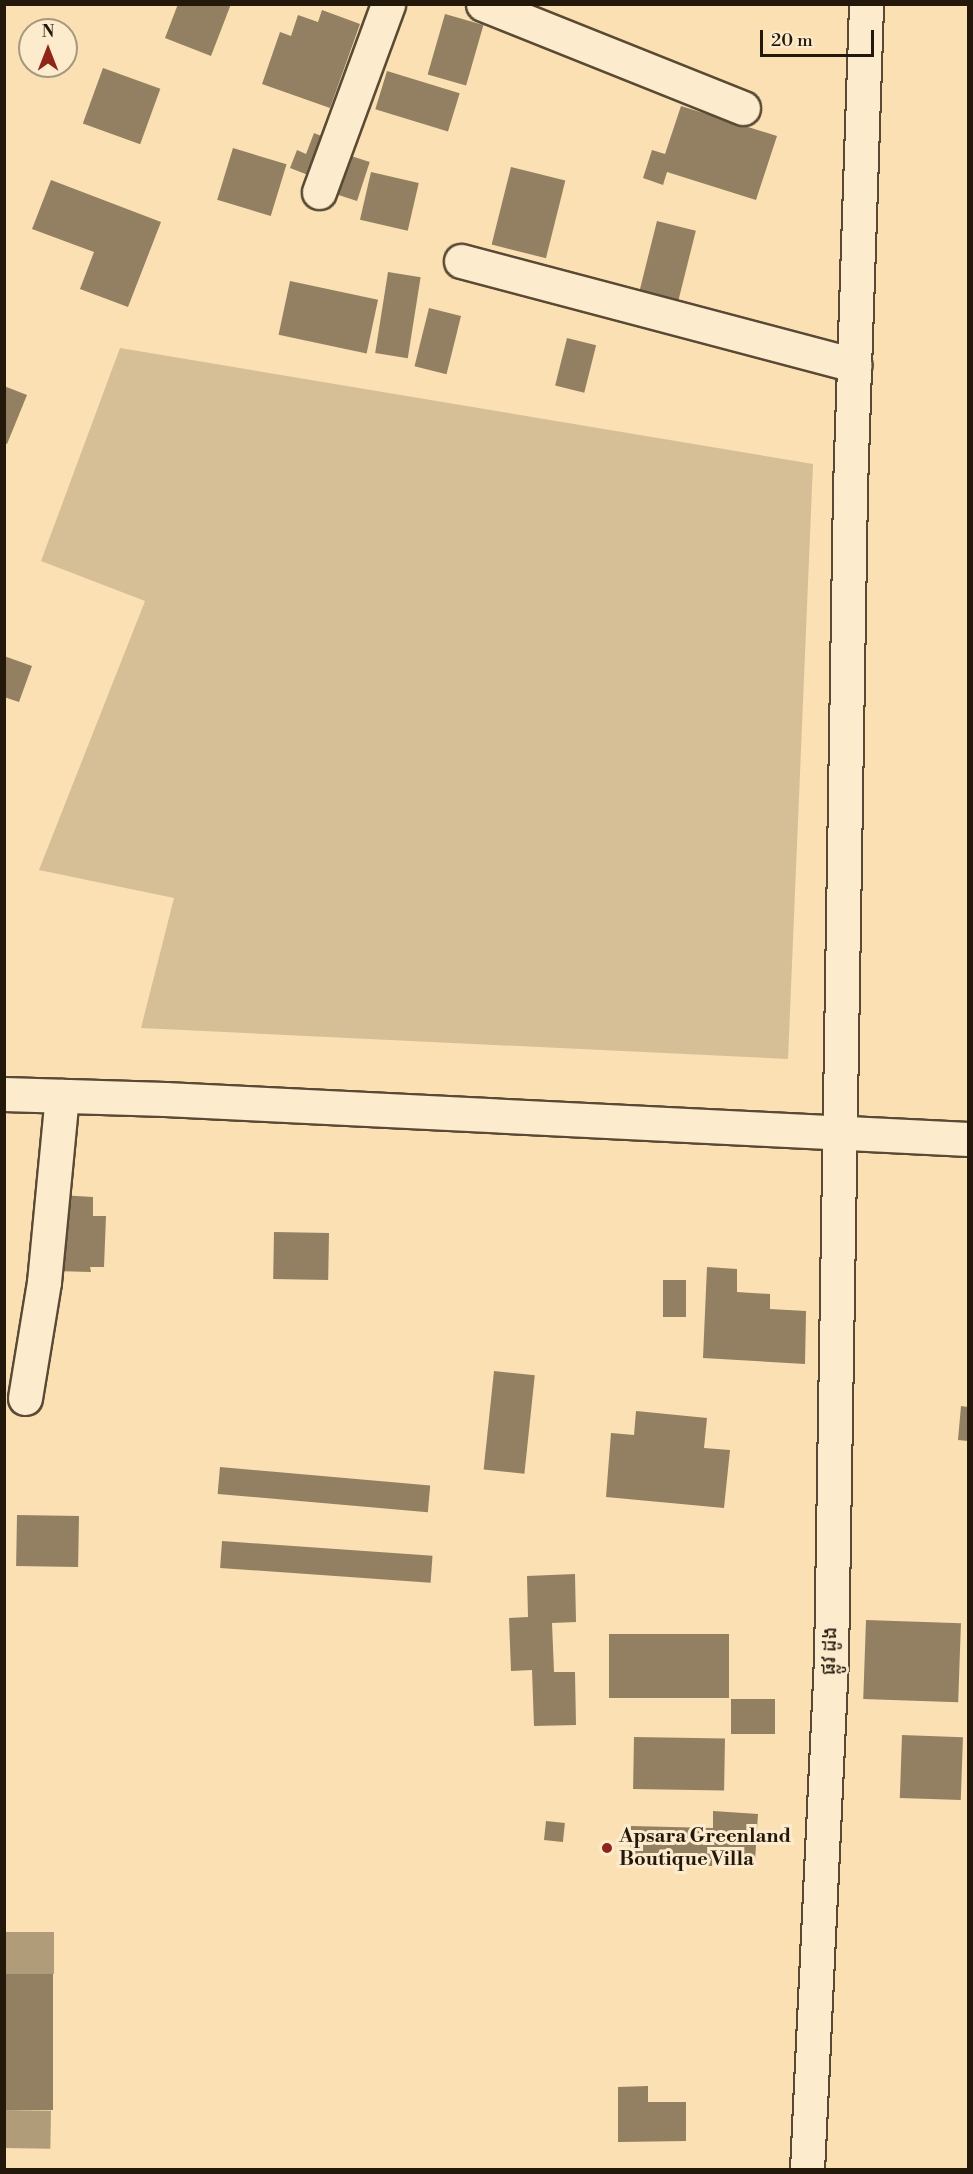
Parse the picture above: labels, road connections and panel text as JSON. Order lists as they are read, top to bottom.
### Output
{
  "streets": {
    "street": ["ផ្លូវ ដូង"]
  },
  "places": ["Apsara Greenland Boutique Villa"],
  "scale_bar": "20 m",
  "north": "top"
}
